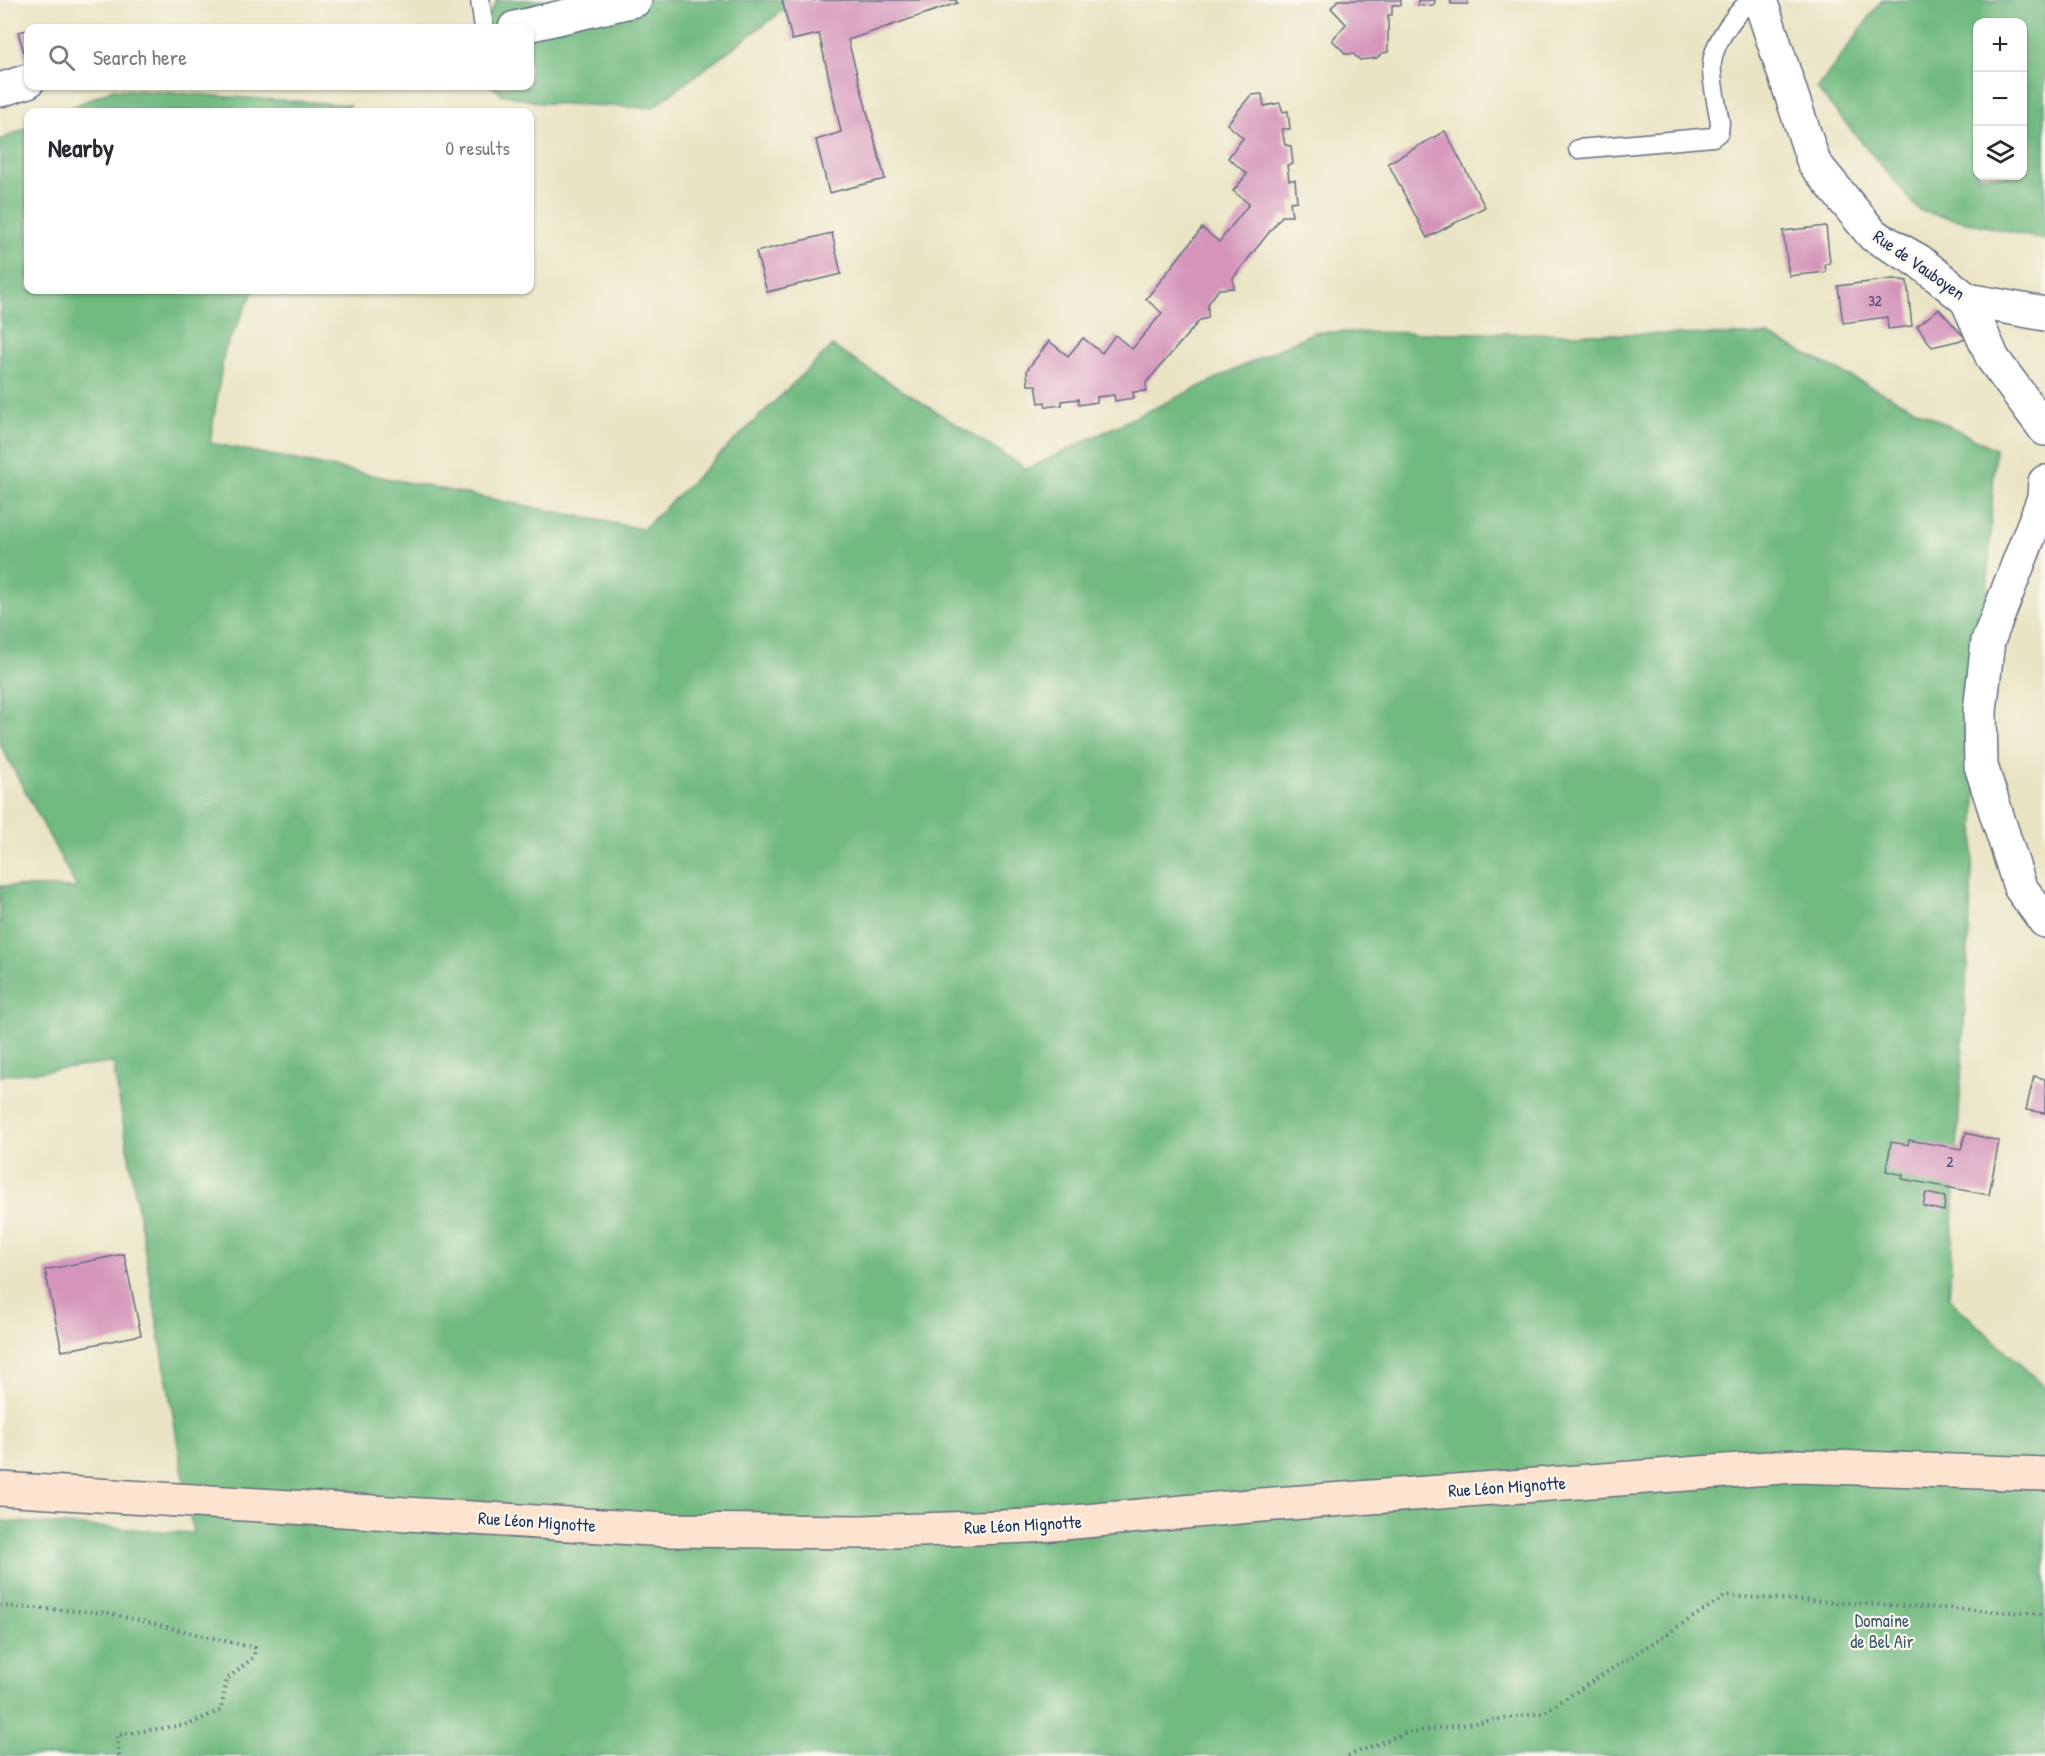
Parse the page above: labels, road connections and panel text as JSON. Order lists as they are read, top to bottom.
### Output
{
  "streets": {
    "main road": ["Rue Léon Mignotte"],
    "street": ["Rue de Vauboyen"]
  },
  "parks": ["Domaine de Bel Air"],
  "house_numbers": ["32", "2"],
  "page": {
    "map_buttons": ["+", "−"],
    "search": "Search here",
    "heading": ["Nearby", "0 results"]
  }
}
